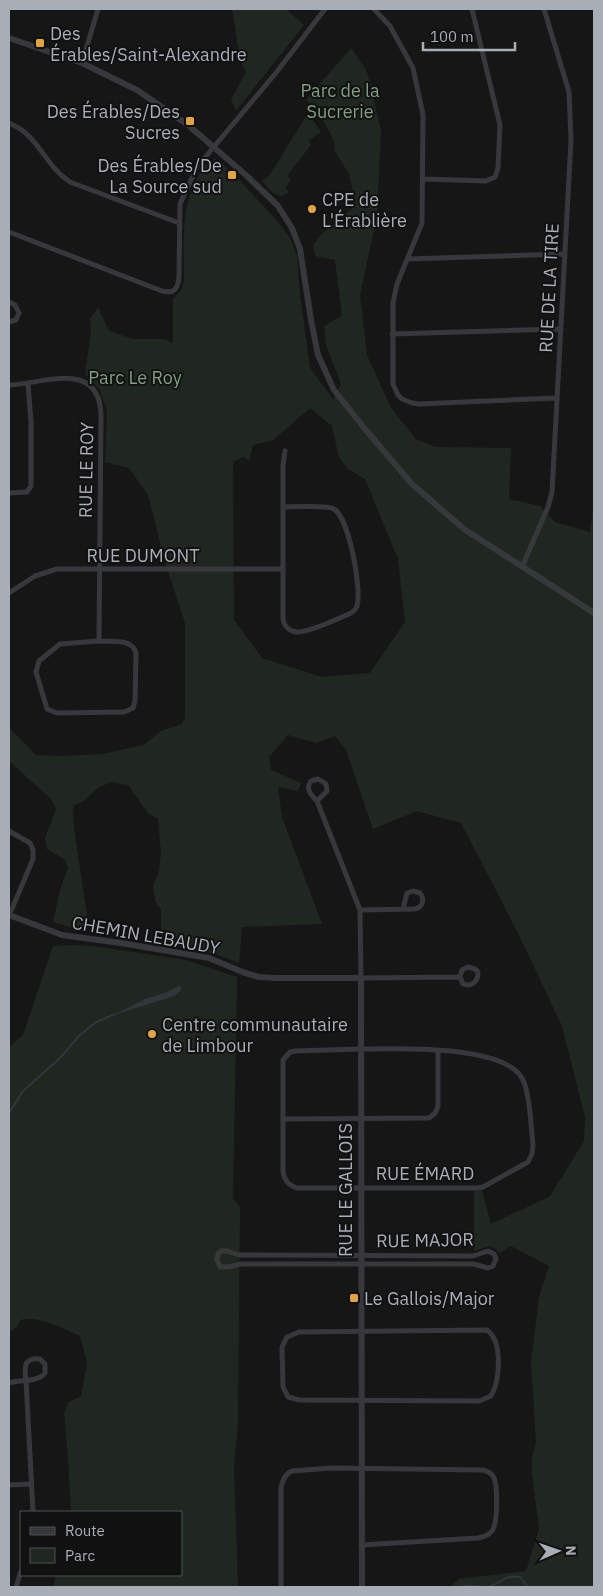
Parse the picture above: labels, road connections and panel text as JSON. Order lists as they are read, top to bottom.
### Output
{
  "streets": {
    "street": [
      "RUE DE LA TIRE",
      "RUE LE ROY",
      "RUE DUMONT",
      "CHEMIN LEBAUDY",
      "RUE ÉMARD",
      "RUE LE GALLOIS",
      "RUE MAJOR"
    ]
  },
  "crossings": [
    ["RUE LE ROY", "RUE DUMONT"],
    ["CHEMIN LEBAUDY", "RUE LE GALLOIS"],
    ["RUE ÉMARD", "RUE LE GALLOIS"],
    ["RUE LE GALLOIS", "RUE MAJOR"]
  ],
  "parks": ["Parc de la Sucrerie", "Parc Le Roy"],
  "places": {
    "transit": [
      "Des Érables/Saint-Alexandre",
      "Des Érables/Des Sucres",
      "Des Érables/De La Source sud",
      "Le Gallois/Major"
    ],
    "other": ["CPE de L'Érablière", "Centre communautaire de Limbour"]
  },
  "legend": ["Route", "Parc"],
  "scale_bar": "100 m",
  "north": "right"
}
